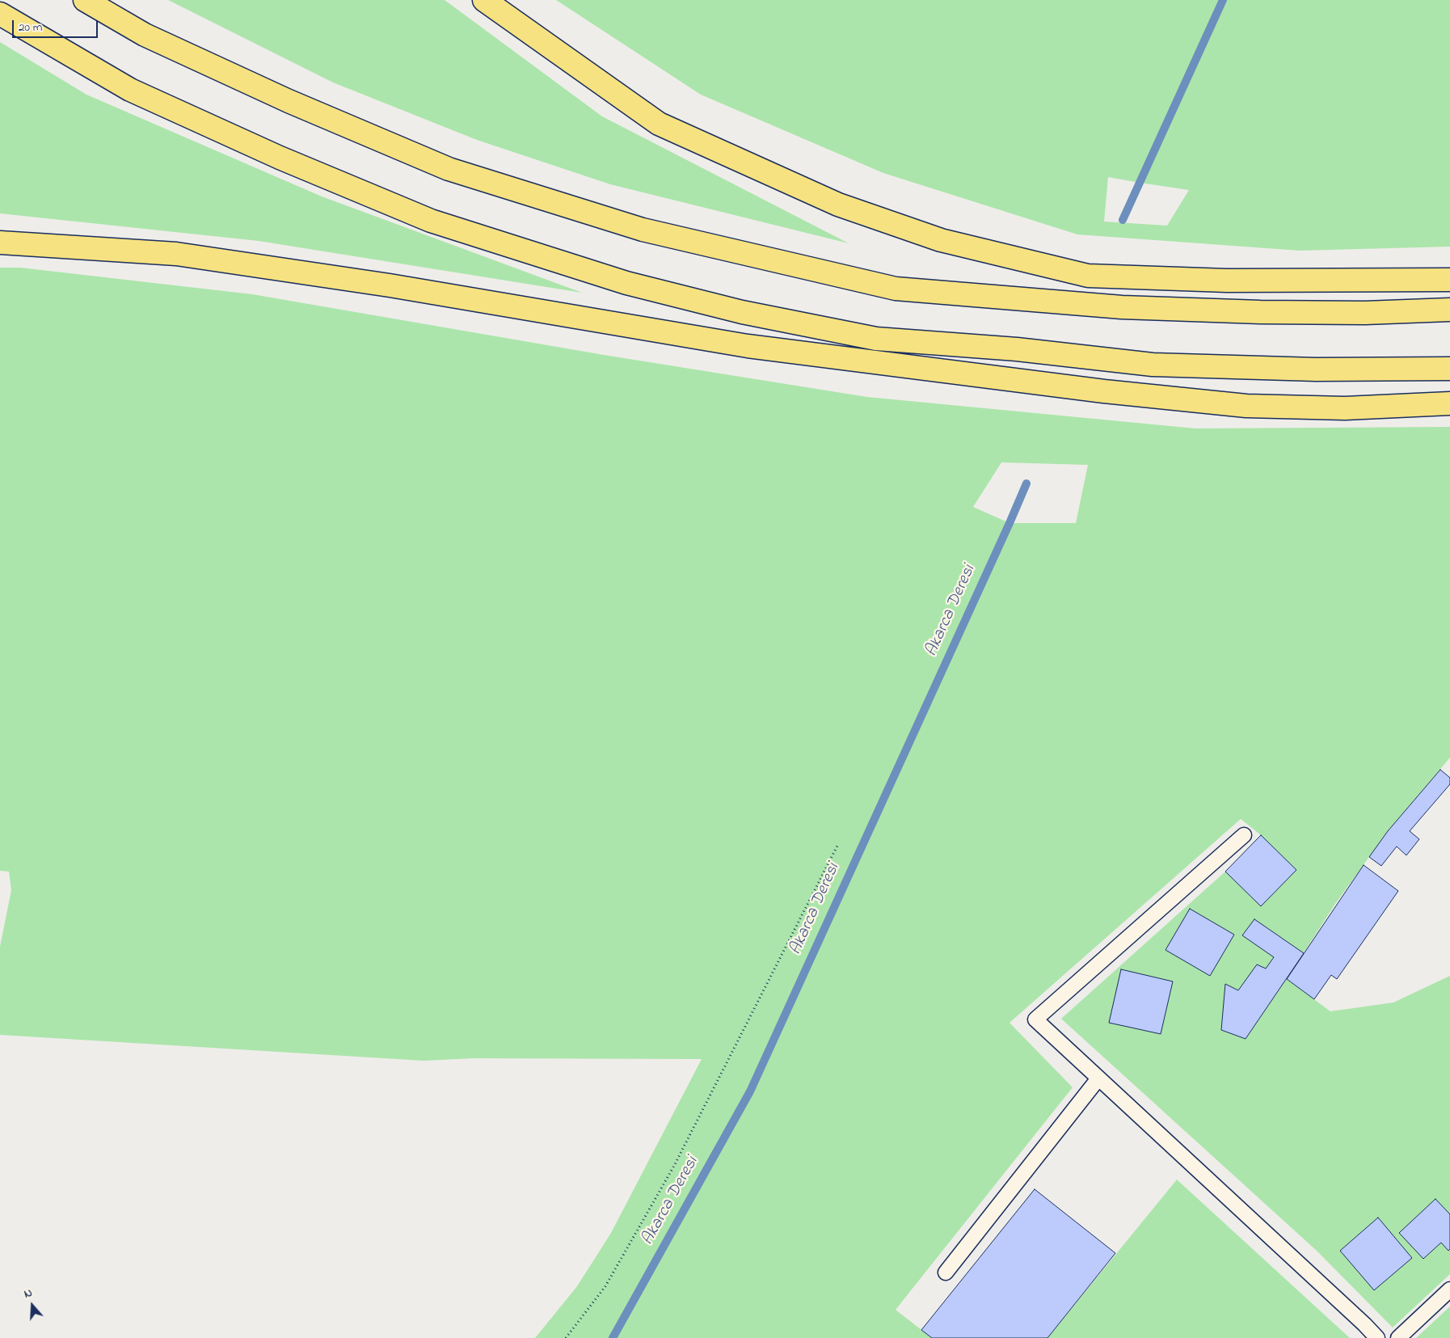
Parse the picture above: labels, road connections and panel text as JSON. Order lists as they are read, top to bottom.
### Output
{
  "water": ["Akarca Deresi"],
  "scale_bar": "20 m",
  "north": "top"
}
